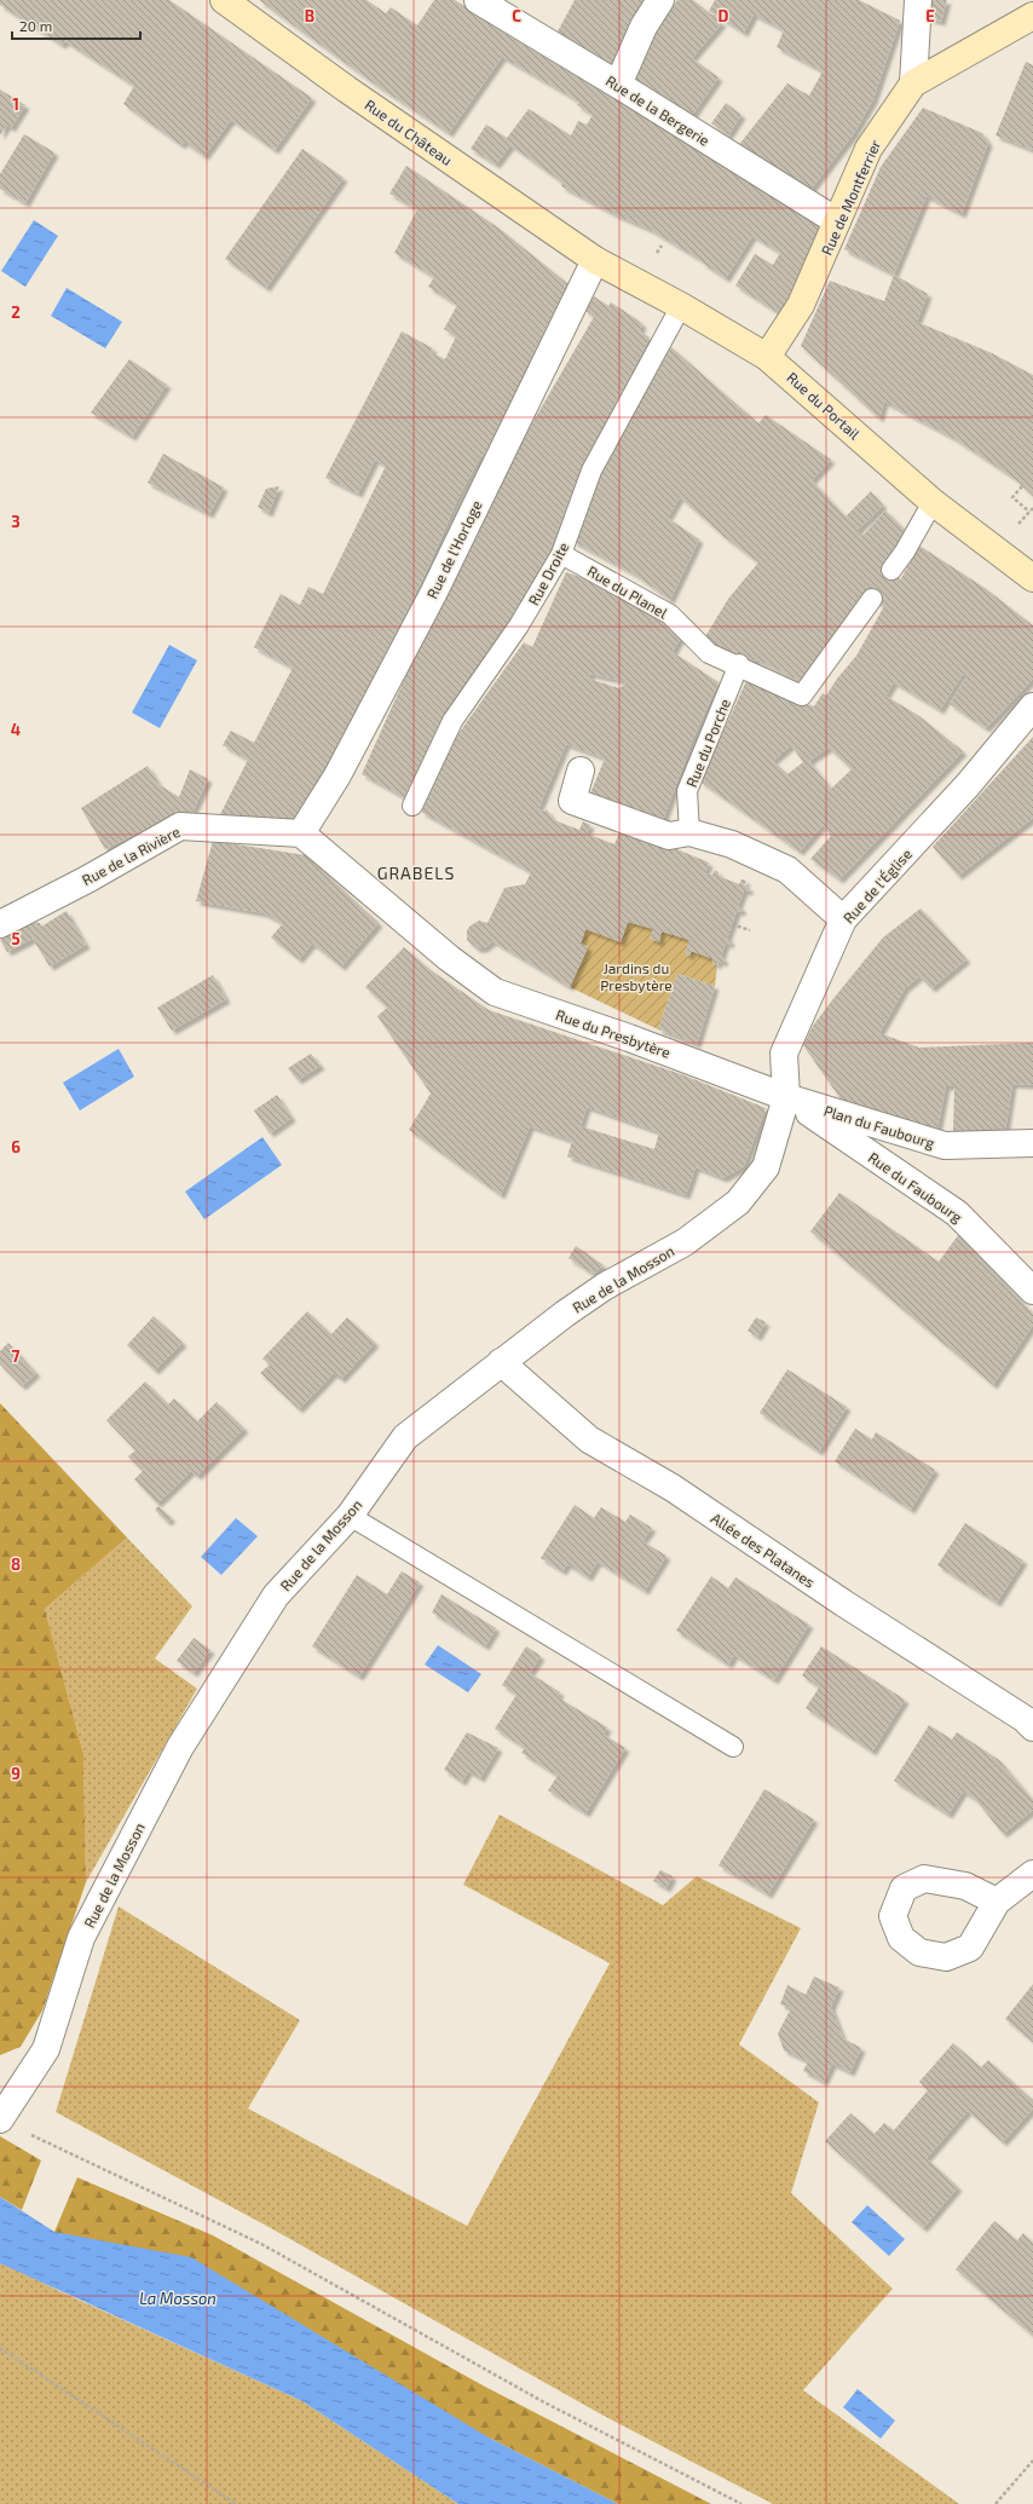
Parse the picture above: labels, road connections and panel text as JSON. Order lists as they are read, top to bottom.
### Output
{
  "streets": {
    "street": [
      "Rue de la Bergerie",
      "Rue du Château",
      "Rue de Montferrier",
      "Rue du Portail",
      "Rue de l'Horloge",
      "Rue de la Rivière",
      "Rue de l'Église",
      "Rue du Presbytère",
      "Plan du Faubourg",
      "Rue du Faubourg",
      "Rue de la Mosson",
      "Allée des Platanes"
    ],
    "lane": ["Rue Droite", "Rue du Planel", "Rue du Porche"]
  },
  "crossings": [
    ["Rue de la Bergerie", "Rue de Montferrier"],
    ["Rue du Château", "Rue du Portail"],
    ["Rue du Château", "Rue de l'Horloge"],
    ["Rue de Montferrier", "Rue du Portail"],
    ["Rue du Portail", "Rue de l'Horloge"],
    ["Rue du Portail", "Rue Droite"],
    ["Rue de l'Horloge", "Rue de la Rivière"],
    ["Rue de l'Horloge", "Rue du Presbytère"],
    ["Rue Droite", "Rue du Planel"],
    ["Rue du Planel", "Rue du Porche"],
    ["Rue de la Rivière", "Rue du Presbytère"],
    ["Rue de l'Église", "Rue du Presbytère"],
    ["Rue de l'Église", "Plan du Faubourg"],
    ["Rue de l'Église", "Rue du Faubourg"],
    ["Rue de l'Église", "Rue de la Mosson"],
    ["Rue du Presbytère", "Plan du Faubourg"],
    ["Rue du Presbytère", "Rue du Faubourg"],
    ["Rue du Presbytère", "Rue de la Mosson"],
    ["Plan du Faubourg", "Rue du Faubourg"],
    ["Plan du Faubourg", "Rue de la Mosson"],
    ["Rue du Faubourg", "Rue de la Mosson"],
    ["Rue de la Mosson", "Allée des Platanes"]
  ],
  "districts": ["GRABELS"],
  "water": ["La Mosson"],
  "parks": ["Jardins du Presbytère"],
  "scale_bar": "20 m",
  "grid": {
    "columns": [
      "B",
      "C",
      "D",
      "E"
    ],
    "rows": [
      "1",
      "2",
      "3",
      "4",
      "5",
      "6",
      "7",
      "8",
      "9"
    ]
  }
}
